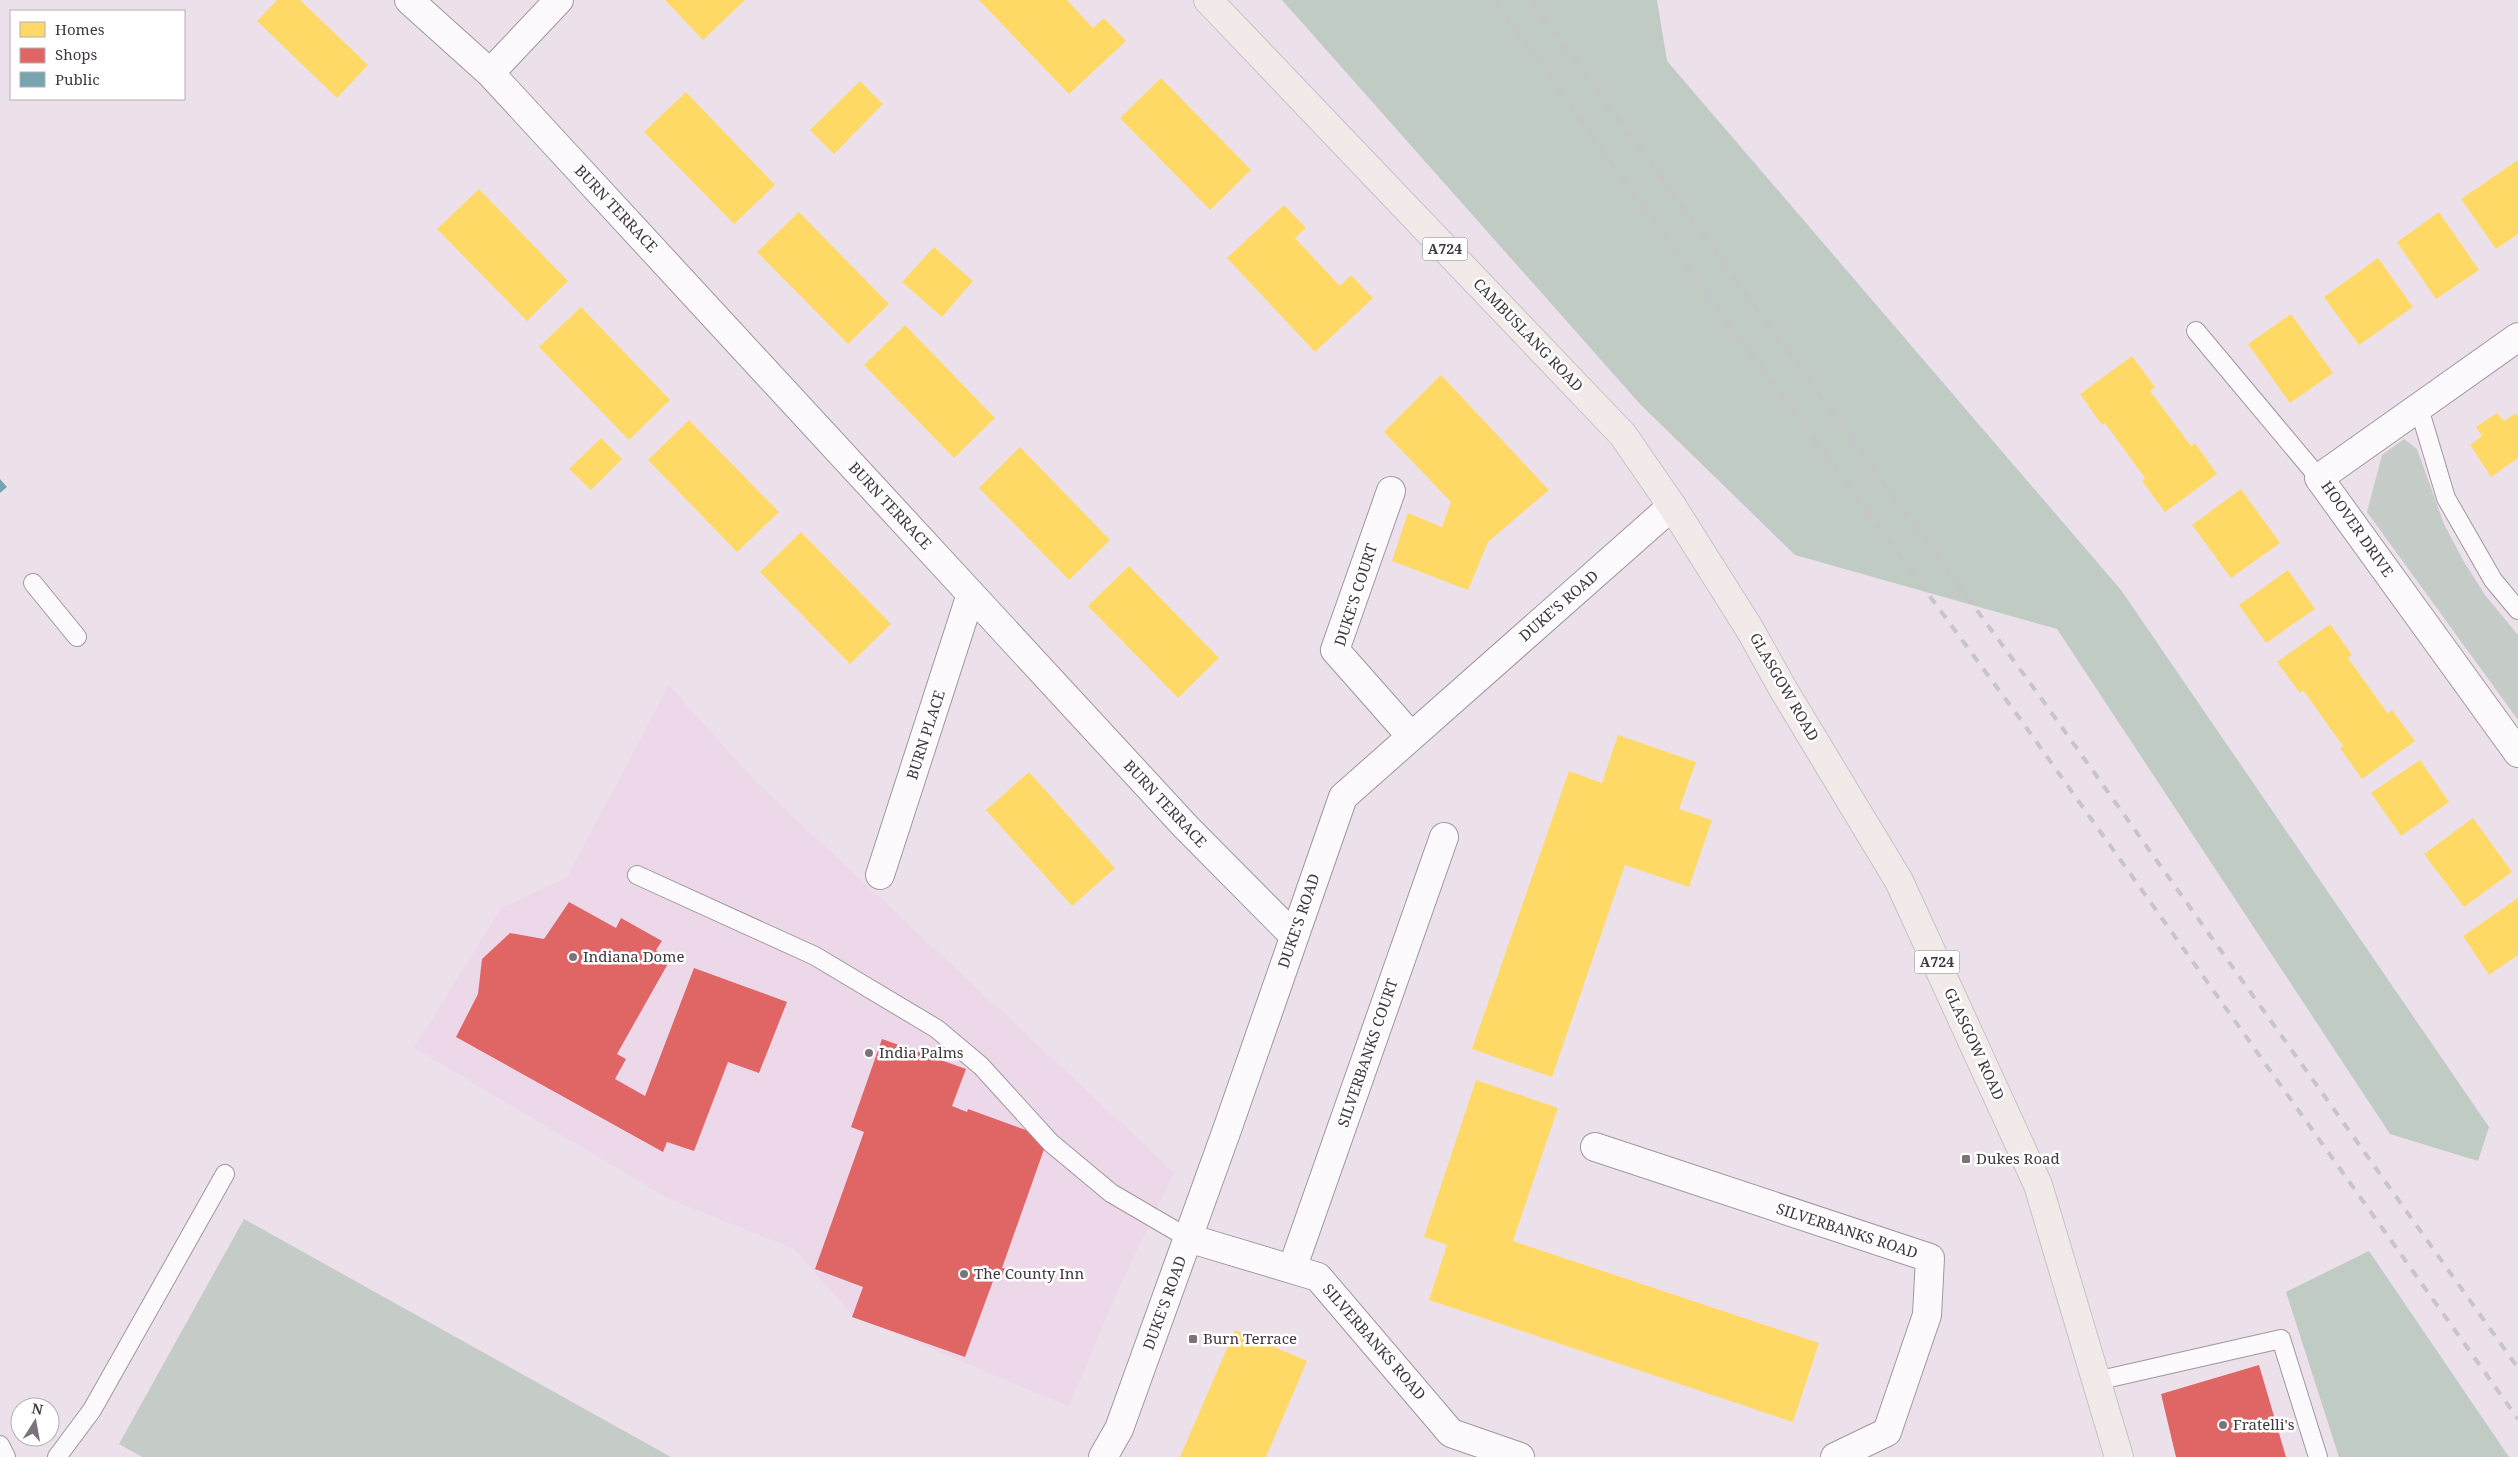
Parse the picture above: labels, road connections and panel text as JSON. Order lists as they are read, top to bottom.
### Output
{
  "streets": {
    "main road": ["A724", "CAMBUSLANG ROAD", "GLASGOW ROAD"],
    "street": [
      "BURN TERRACE",
      "HOOVER DRIVE",
      "DUKE'S COURT",
      "DUKE'S ROAD",
      "BURN PLACE",
      "SILVERBANKS COURT",
      "SILVERBANKS ROAD"
    ]
  },
  "crossings": [
    ["BURN TERRACE", "DUKE'S ROAD"],
    ["BURN TERRACE", "BURN PLACE"],
    ["CAMBUSLANG ROAD", "DUKE'S ROAD"],
    ["CAMBUSLANG ROAD", "GLASGOW ROAD"],
    ["DUKE'S COURT", "DUKE'S ROAD"],
    ["DUKE'S ROAD", "GLASGOW ROAD"],
    ["DUKE'S ROAD", "SILVERBANKS ROAD"],
    ["SILVERBANKS COURT", "SILVERBANKS ROAD"]
  ],
  "places": {
    "other": [
      "Indiana Dome",
      "India Palms",
      "The County Inn",
      "Fratelli's"
    ],
    "transit": ["Dukes Road", "Burn Terrace"]
  },
  "legend": ["Homes", "Shops", "Public"],
  "north": "top"
}
